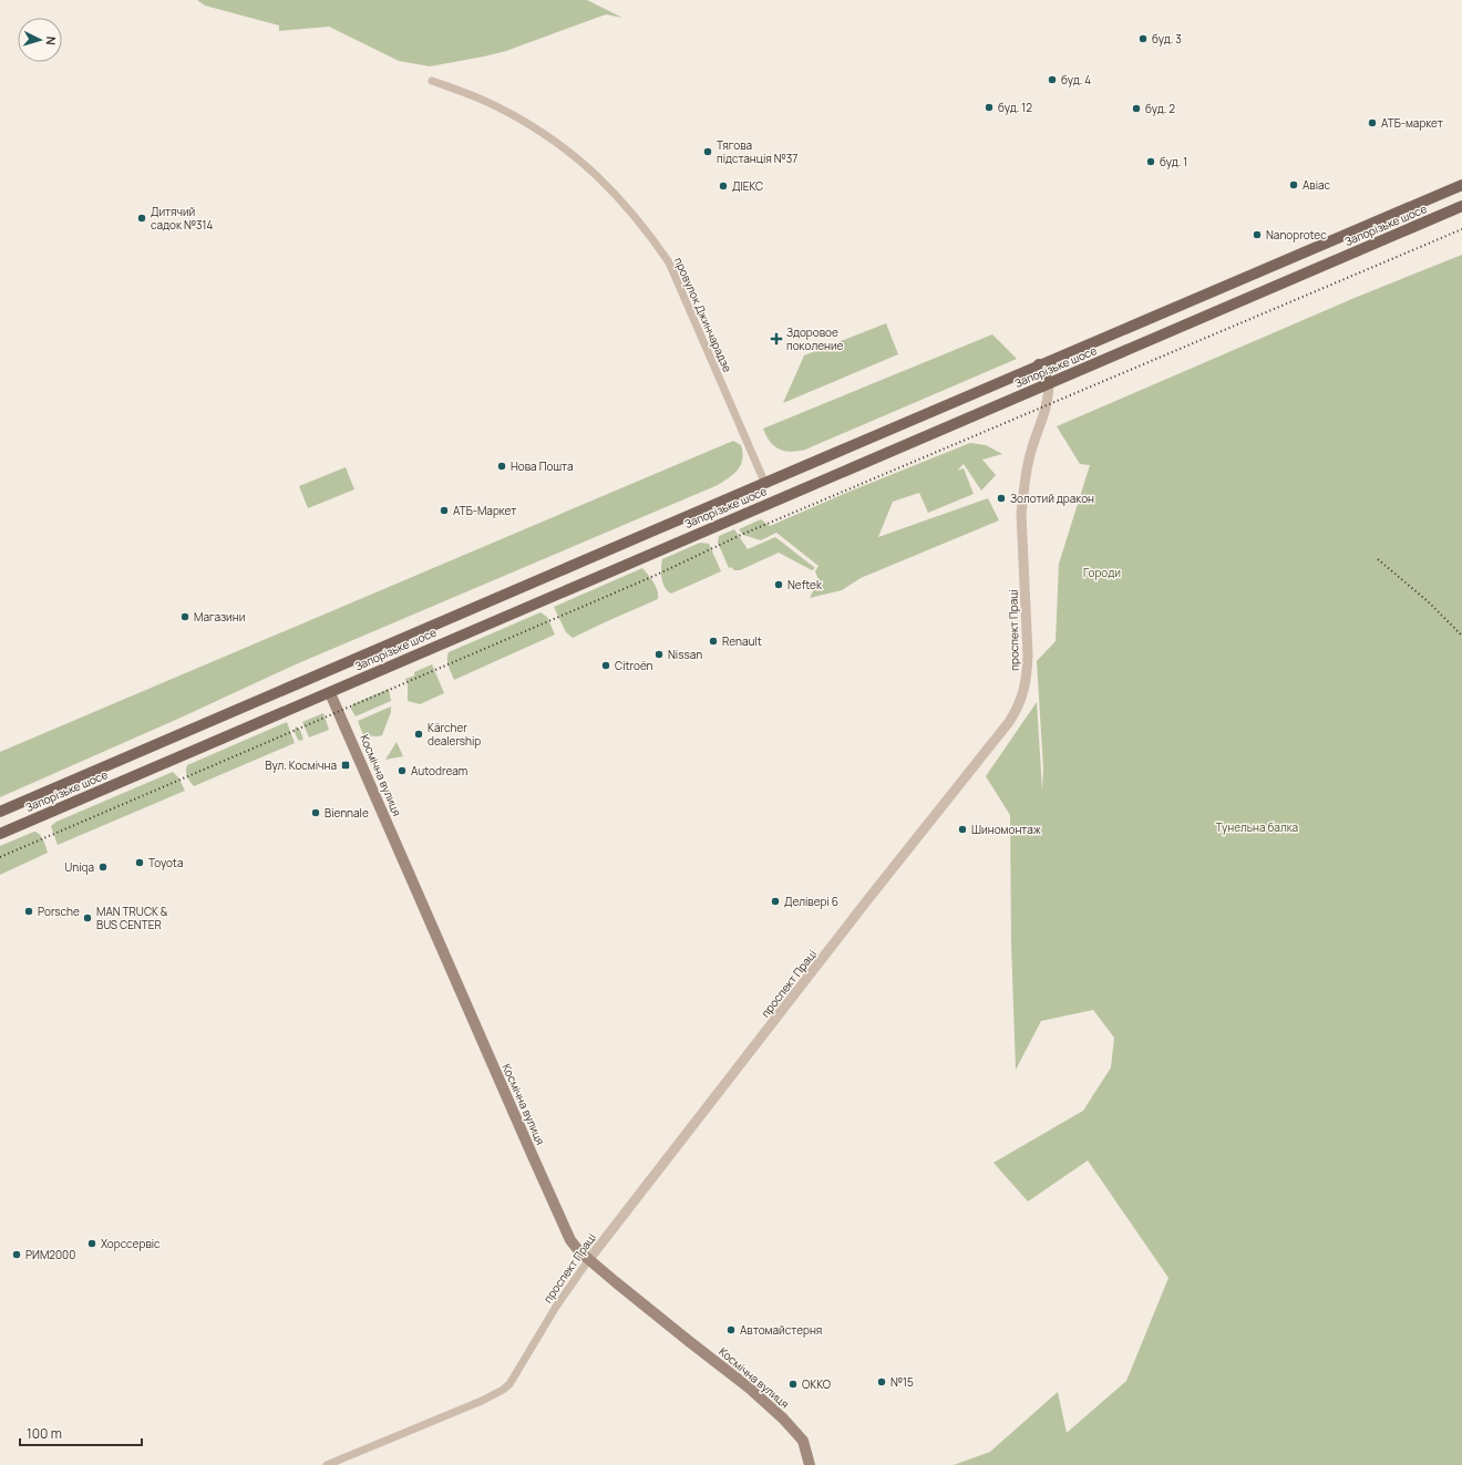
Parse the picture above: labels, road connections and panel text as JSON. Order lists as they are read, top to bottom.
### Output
{
  "streets": {
    "main road": ["Запорізьке шосе", "Космічна вулиця"],
    "street": ["провулок Джинчарадзе", "проспект Праці"]
  },
  "crossings": [
    ["Запорізьке шосе", "провулок Джинчарадзе"],
    ["Запорізьке шосе", "проспект Праці"],
    ["Запорізьке шосе", "Космічна вулиця"],
    ["проспект Праці", "Космічна вулиця"]
  ],
  "parks": ["Городи", "Тунельна балка"],
  "places": {
    "other": [
      "буд. 3",
      "буд. 4",
      "буд. 12",
      "буд. 2",
      "АТБ-маркет",
      "Тягова пiдстанцiя №37",
      "буд. 1",
      "Авіас",
      "ДІЕКС",
      "Дитячий садок №314",
      "Nanoprotec",
      "Нова Пошта",
      "Золотий дракон",
      "АТБ-Маркет",
      "Neftek",
      "Магазини",
      "Renault",
      "Nissan",
      "Citroën",
      "Kärcher dealership",
      "Autodream",
      "Biennale",
      "Шиномонтаж",
      "Toyota",
      "Uniqa",
      "Делівері 6",
      "Porsche",
      "MAN TRUCK & BUS CENTER",
      "Хорссервіс",
      "РИМ2000",
      "Автомайстерня",
      "№15",
      "OKKO"
    ],
    "health": ["Здоровое поколение"],
    "transit": ["Вул. Космічна"]
  },
  "scale_bar": "100 m",
  "north": "right"
}
